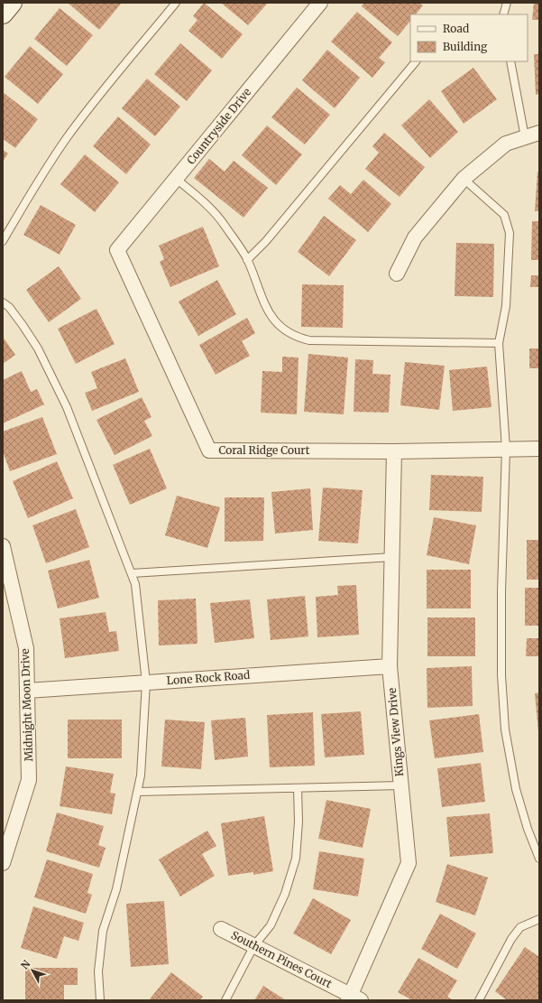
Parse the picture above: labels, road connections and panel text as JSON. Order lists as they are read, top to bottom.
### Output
{
  "streets": {
    "street": [
      "Countryside Drive",
      "Coral Ridge Court",
      "Lone Rock Road",
      "Midnight Moon Drive",
      "Kings View Drive",
      "Southern Pines Court"
    ]
  },
  "crossings": [
    ["Countryside Drive", "Coral Ridge Court"],
    ["Coral Ridge Court", "Kings View Drive"],
    ["Lone Rock Road", "Midnight Moon Drive"],
    ["Lone Rock Road", "Kings View Drive"],
    ["Kings View Drive", "Southern Pines Court"]
  ],
  "legend": ["Road", "Building"],
  "north": "top left"
}
